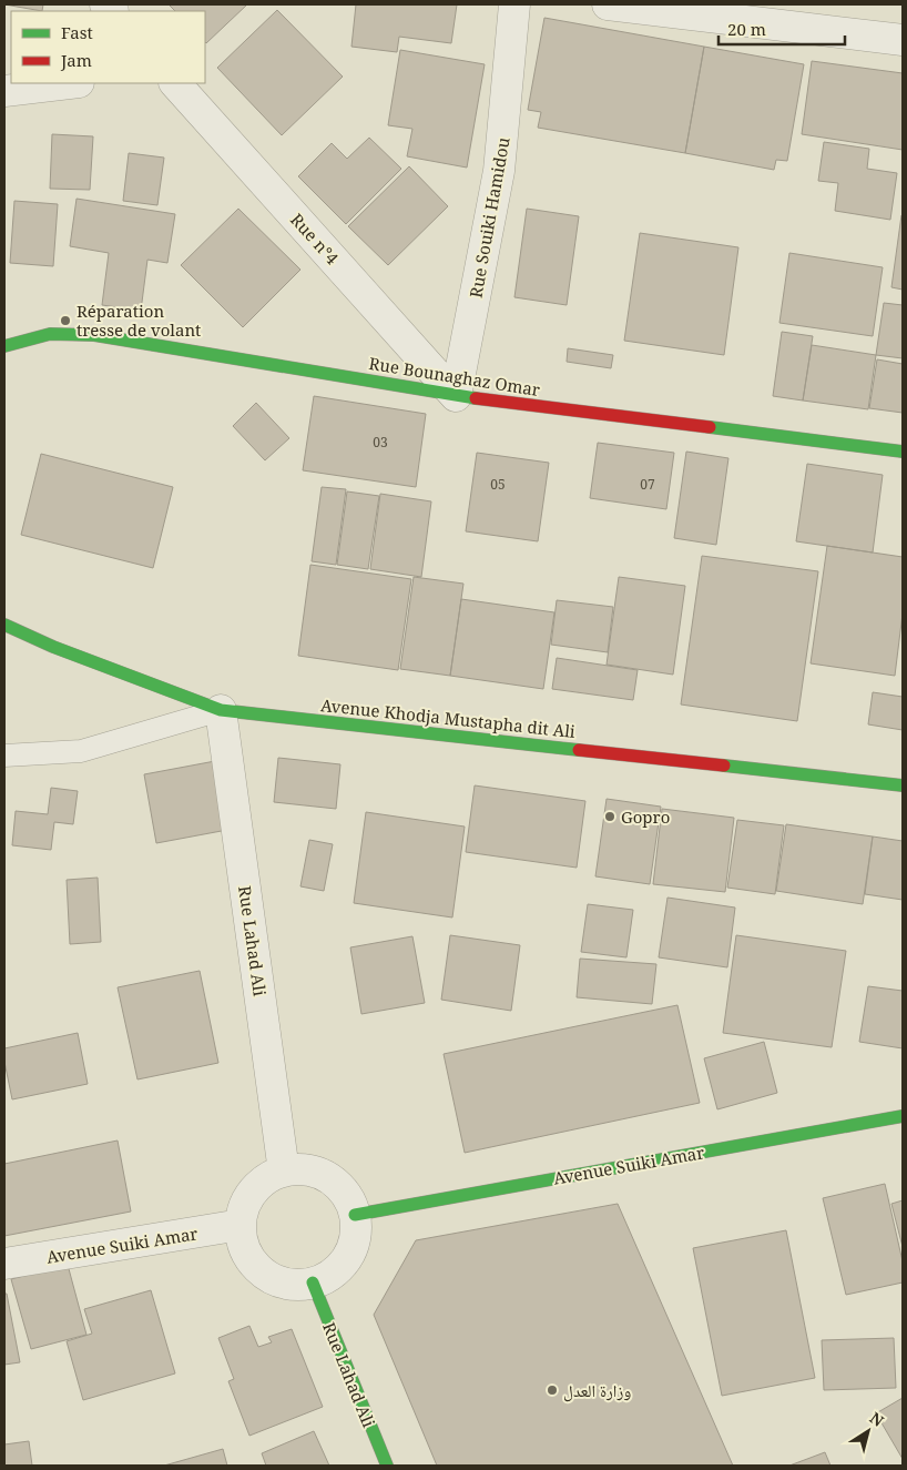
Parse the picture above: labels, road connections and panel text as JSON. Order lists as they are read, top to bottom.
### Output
{
  "streets": {
    "street": [
      "Rue Souiki Hamidou",
      "Rue n°4",
      "Rue Bounaghaz Omar",
      "Avenue Khodja Mustapha dit Ali",
      "Rue Lahad Ali",
      "Avenue Suiki Amar"
    ]
  },
  "crossings": [
    ["Rue Souiki Hamidou", "Rue n°4"],
    ["Rue Souiki Hamidou", "Rue Bounaghaz Omar"],
    ["Rue n°4", "Rue Bounaghaz Omar"],
    ["Avenue Khodja Mustapha dit Ali", "Rue Lahad Ali"],
    ["Rue Lahad Ali", "Avenue Suiki Amar"]
  ],
  "places": ["Réparation tresse de volant", "Gopro", "وزارة العدل"],
  "house_numbers": ["03", "05", "07"],
  "legend": ["Fast", "Jam"],
  "scale_bar": "20 m",
  "north": "top right"
}
